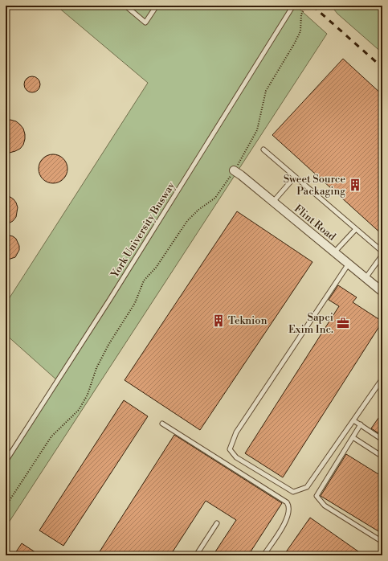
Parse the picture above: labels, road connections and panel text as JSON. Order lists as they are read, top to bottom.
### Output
{
  "streets": {
    "street": ["Flint Road"],
    "lane": ["York University Busway"]
  },
  "places": {
    "building": ["Sweet Source Packaging", "Teknion"],
    "office": ["Sapci Exim Inc."]
  }
}
